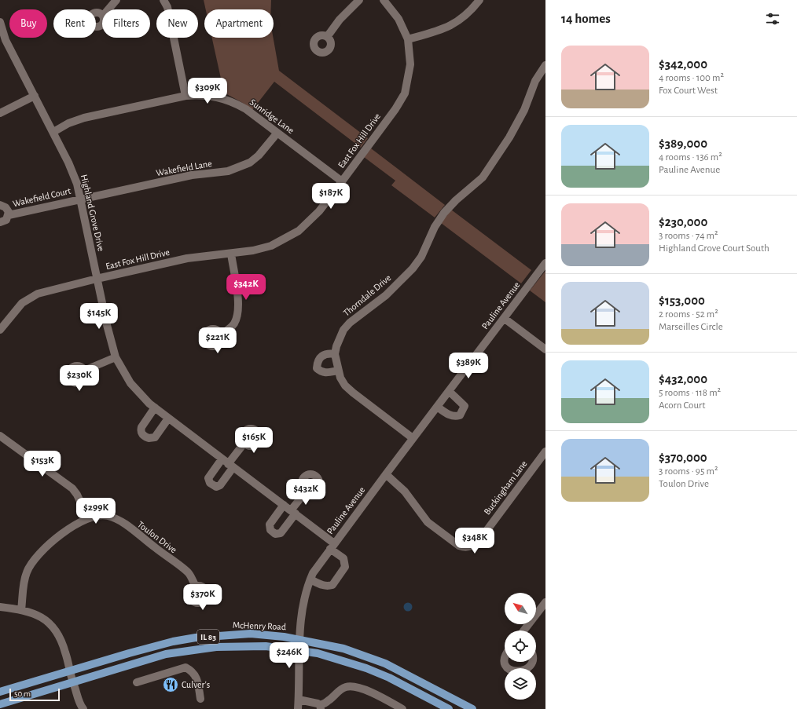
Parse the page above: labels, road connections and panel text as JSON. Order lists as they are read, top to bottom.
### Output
{
  "streets": {
    "main road": ["McHenry Road", "IL 83"],
    "street": [
      "Sunridge Lane",
      "East Fox Hill Drive",
      "Wakefield Lane",
      "Wakefield Court",
      "Highland Grove Drive",
      "Thorndale Drive",
      "Pauline Avenue",
      "Buckingham Lane",
      "Toulon Drive"
    ]
  },
  "crossings": [
    ["Sunridge Lane", "East Fox Hill Drive"],
    ["Sunridge Lane", "Wakefield Lane"],
    ["Sunridge Lane", "Highland Grove Drive"],
    ["East Fox Hill Drive", "Highland Grove Drive"],
    ["Wakefield Lane", "Wakefield Court"],
    ["Wakefield Lane", "Highland Grove Drive"],
    ["Wakefield Court", "Highland Grove Drive"],
    ["Highland Grove Drive", "Pauline Avenue"],
    ["Thorndale Drive", "Pauline Avenue"],
    ["Pauline Avenue", "Buckingham Lane"],
    ["Pauline Avenue", "McHenry Road"],
    ["Pauline Avenue", "IL 83"]
  ],
  "places": {
    "restaurant": ["Culver's"]
  },
  "scale_bar": "50 m",
  "north": "top left",
  "page": {
    "heading": "14 homes",
    "chip": [
      "Buy",
      "Rent",
      "Filters",
      "New",
      "Apartment"
    ],
    "list": [
      {
        "name": "$342,000",
        "note": "4 rooms · 100 m² · Fox Court West"
      },
      {
        "name": "$389,000",
        "note": "4 rooms · 136 m² · Pauline Avenue"
      },
      {
        "name": "$230,000",
        "note": "3 rooms · 74 m² · Highland Grove Court South"
      },
      {
        "name": "$153,000",
        "note": "2 rooms · 52 m² · Marseilles Circle"
      },
      {
        "name": "$432,000",
        "note": "5 rooms · 118 m² · Acorn Court"
      },
      {
        "name": "$370,000",
        "note": "3 rooms · 95 m² · Toulon Drive"
      }
    ],
    "price": [
      "$309K",
      "$187K",
      "$342K",
      "$145K",
      "$221K",
      "$389K",
      "$230K",
      "$165K",
      "$153K",
      "$432K",
      "$299K",
      "$348K",
      "$370K",
      "$246K"
    ],
    "scale": "50 m"
  }
}
